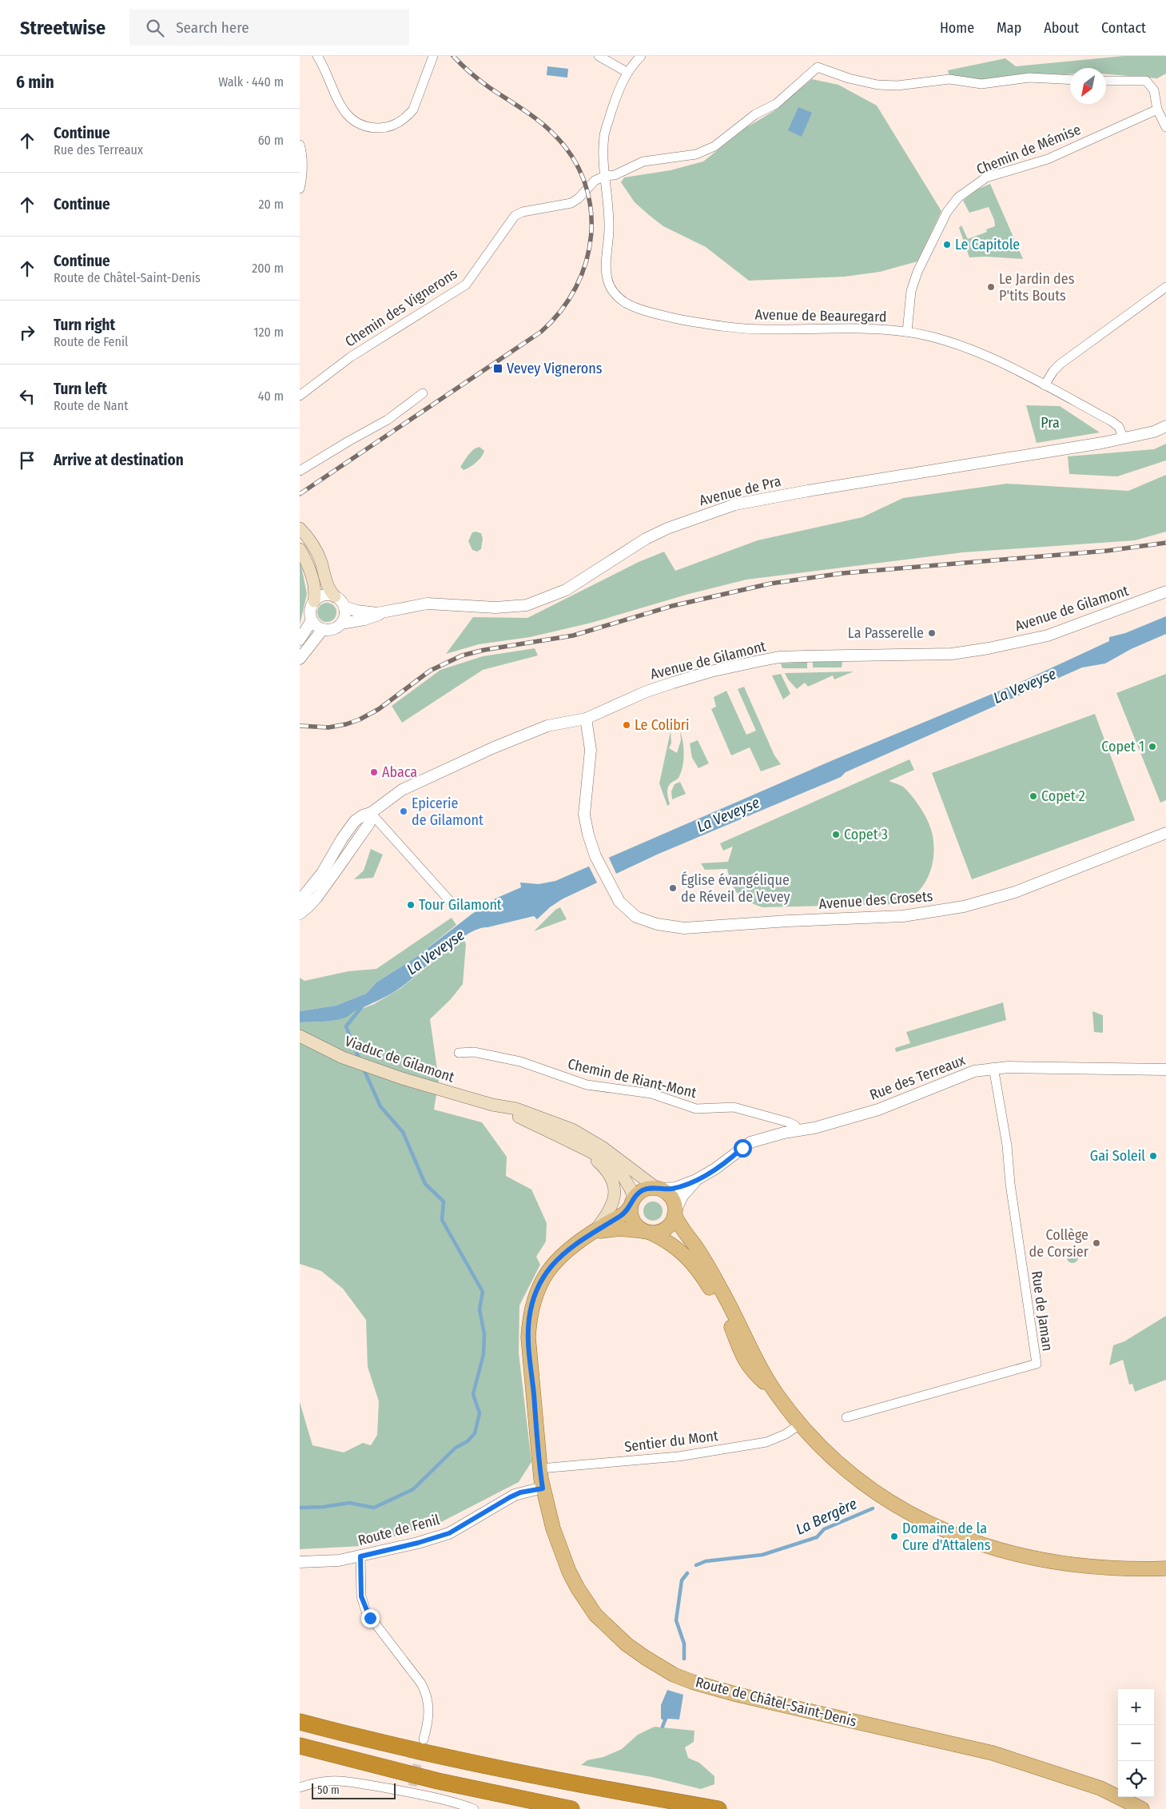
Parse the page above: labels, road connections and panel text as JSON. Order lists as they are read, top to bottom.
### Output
{
  "streets": {
    "main road": ["Viaduc de Gilamont", "Route de Châtel-Saint-Denis"],
    "street": [
      "Chemin de Mémise",
      "Chemin des Vignerons",
      "Avenue de Beauregard",
      "Avenue de Pra",
      "Avenue de Gilamont",
      "Avenue des Crosets",
      "Rue des Terreaux",
      "Chemin de Riant-Mont",
      "Rue de Jaman",
      "Sentier du Mont",
      "Route de Fenil"
    ]
  },
  "crossings": [
    ["Chemin de Mémise", "Avenue de Beauregard"],
    ["Chemin des Vignerons", "Avenue de Beauregard"],
    ["Avenue de Beauregard", "Avenue de Pra"],
    ["Avenue de Gilamont", "Avenue des Crosets"],
    ["Viaduc de Gilamont", "Rue des Terreaux"],
    ["Viaduc de Gilamont", "Route de Châtel-Saint-Denis"],
    ["Rue des Terreaux", "Chemin de Riant-Mont"],
    ["Rue des Terreaux", "Rue de Jaman"],
    ["Rue des Terreaux", "Route de Châtel-Saint-Denis"],
    ["Sentier du Mont", "Route de Châtel-Saint-Denis"],
    ["Route de Fenil", "Route de Châtel-Saint-Denis"]
  ],
  "water": ["La Veveyse", "La Bergère"],
  "parks": ["Pra"],
  "places": {
    "other": [
      "Le Capitole",
      "Le Jardin des P'tits Bouts",
      "La Passerelle",
      "Le Colibri",
      "Copet 1",
      "Abaca",
      "Copet 2",
      "Epicerie de Gilamont",
      "Copet 3",
      "Église évangélique de Réveil de Vevey",
      "Tour Gilamont",
      "Gai Soleil",
      "Collège de Corsier",
      "Domaine de la Cure d'Attalens"
    ],
    "transit": ["Vevey Vignerons"]
  },
  "scale_bar": "50 m",
  "north": "bottom left",
  "page": {
    "header": "Streetwise",
    "search": "Search here",
    "nav": [
      "Home",
      "Map",
      "About",
      "Contact"
    ],
    "heading": ["6 min", "Walk · 440 m"],
    "list": [
      ["Continue", "Rue des Terreaux", "60 m"],
      ["Continue", "20 m"],
      ["Continue", "Route de Châtel-Saint-Denis", "200 m"],
      ["Turn right", "Route de Fenil", "120 m"],
      ["Turn left", "Route de Nant", "40 m"],
      "Arrive at destination"
    ],
    "map_buttons": ["+", "−"],
    "scale": "50 m"
  }
}
